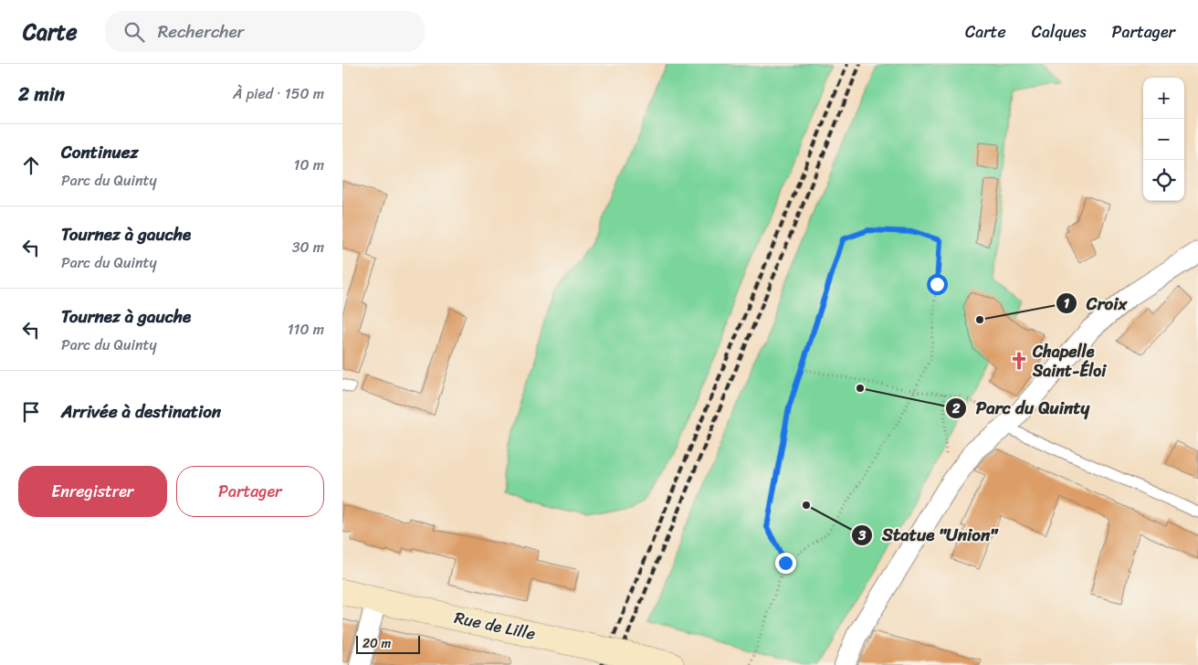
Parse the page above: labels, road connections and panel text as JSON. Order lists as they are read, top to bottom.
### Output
{
  "streets": {
    "main road": ["Rue de Lille"]
  },
  "places": {
    "other": ["Croix", "Parc du Quinty", "Statue \"Union\""],
    "church": ["Chapelle Saint-Éloi"]
  },
  "scale_bar": "20 m",
  "page": {
    "header": "Carte",
    "search": "Rechercher",
    "nav": ["Carte", "Calques", "Partager"],
    "heading": ["2 min", "À pied · 150 m"],
    "map_buttons": ["+", "−"],
    "list": [
      ["Continuez", "Parc du Quinty", "10 m"],
      ["Tournez à gauche", "Parc du Quinty", "30 m"],
      ["Tournez à gauche", "Parc du Quinty", "110 m"],
      "Arrivée à destination"
    ],
    "buttons": ["Enregistrer", "Partager"],
    "scale": "20 m"
  }
}
